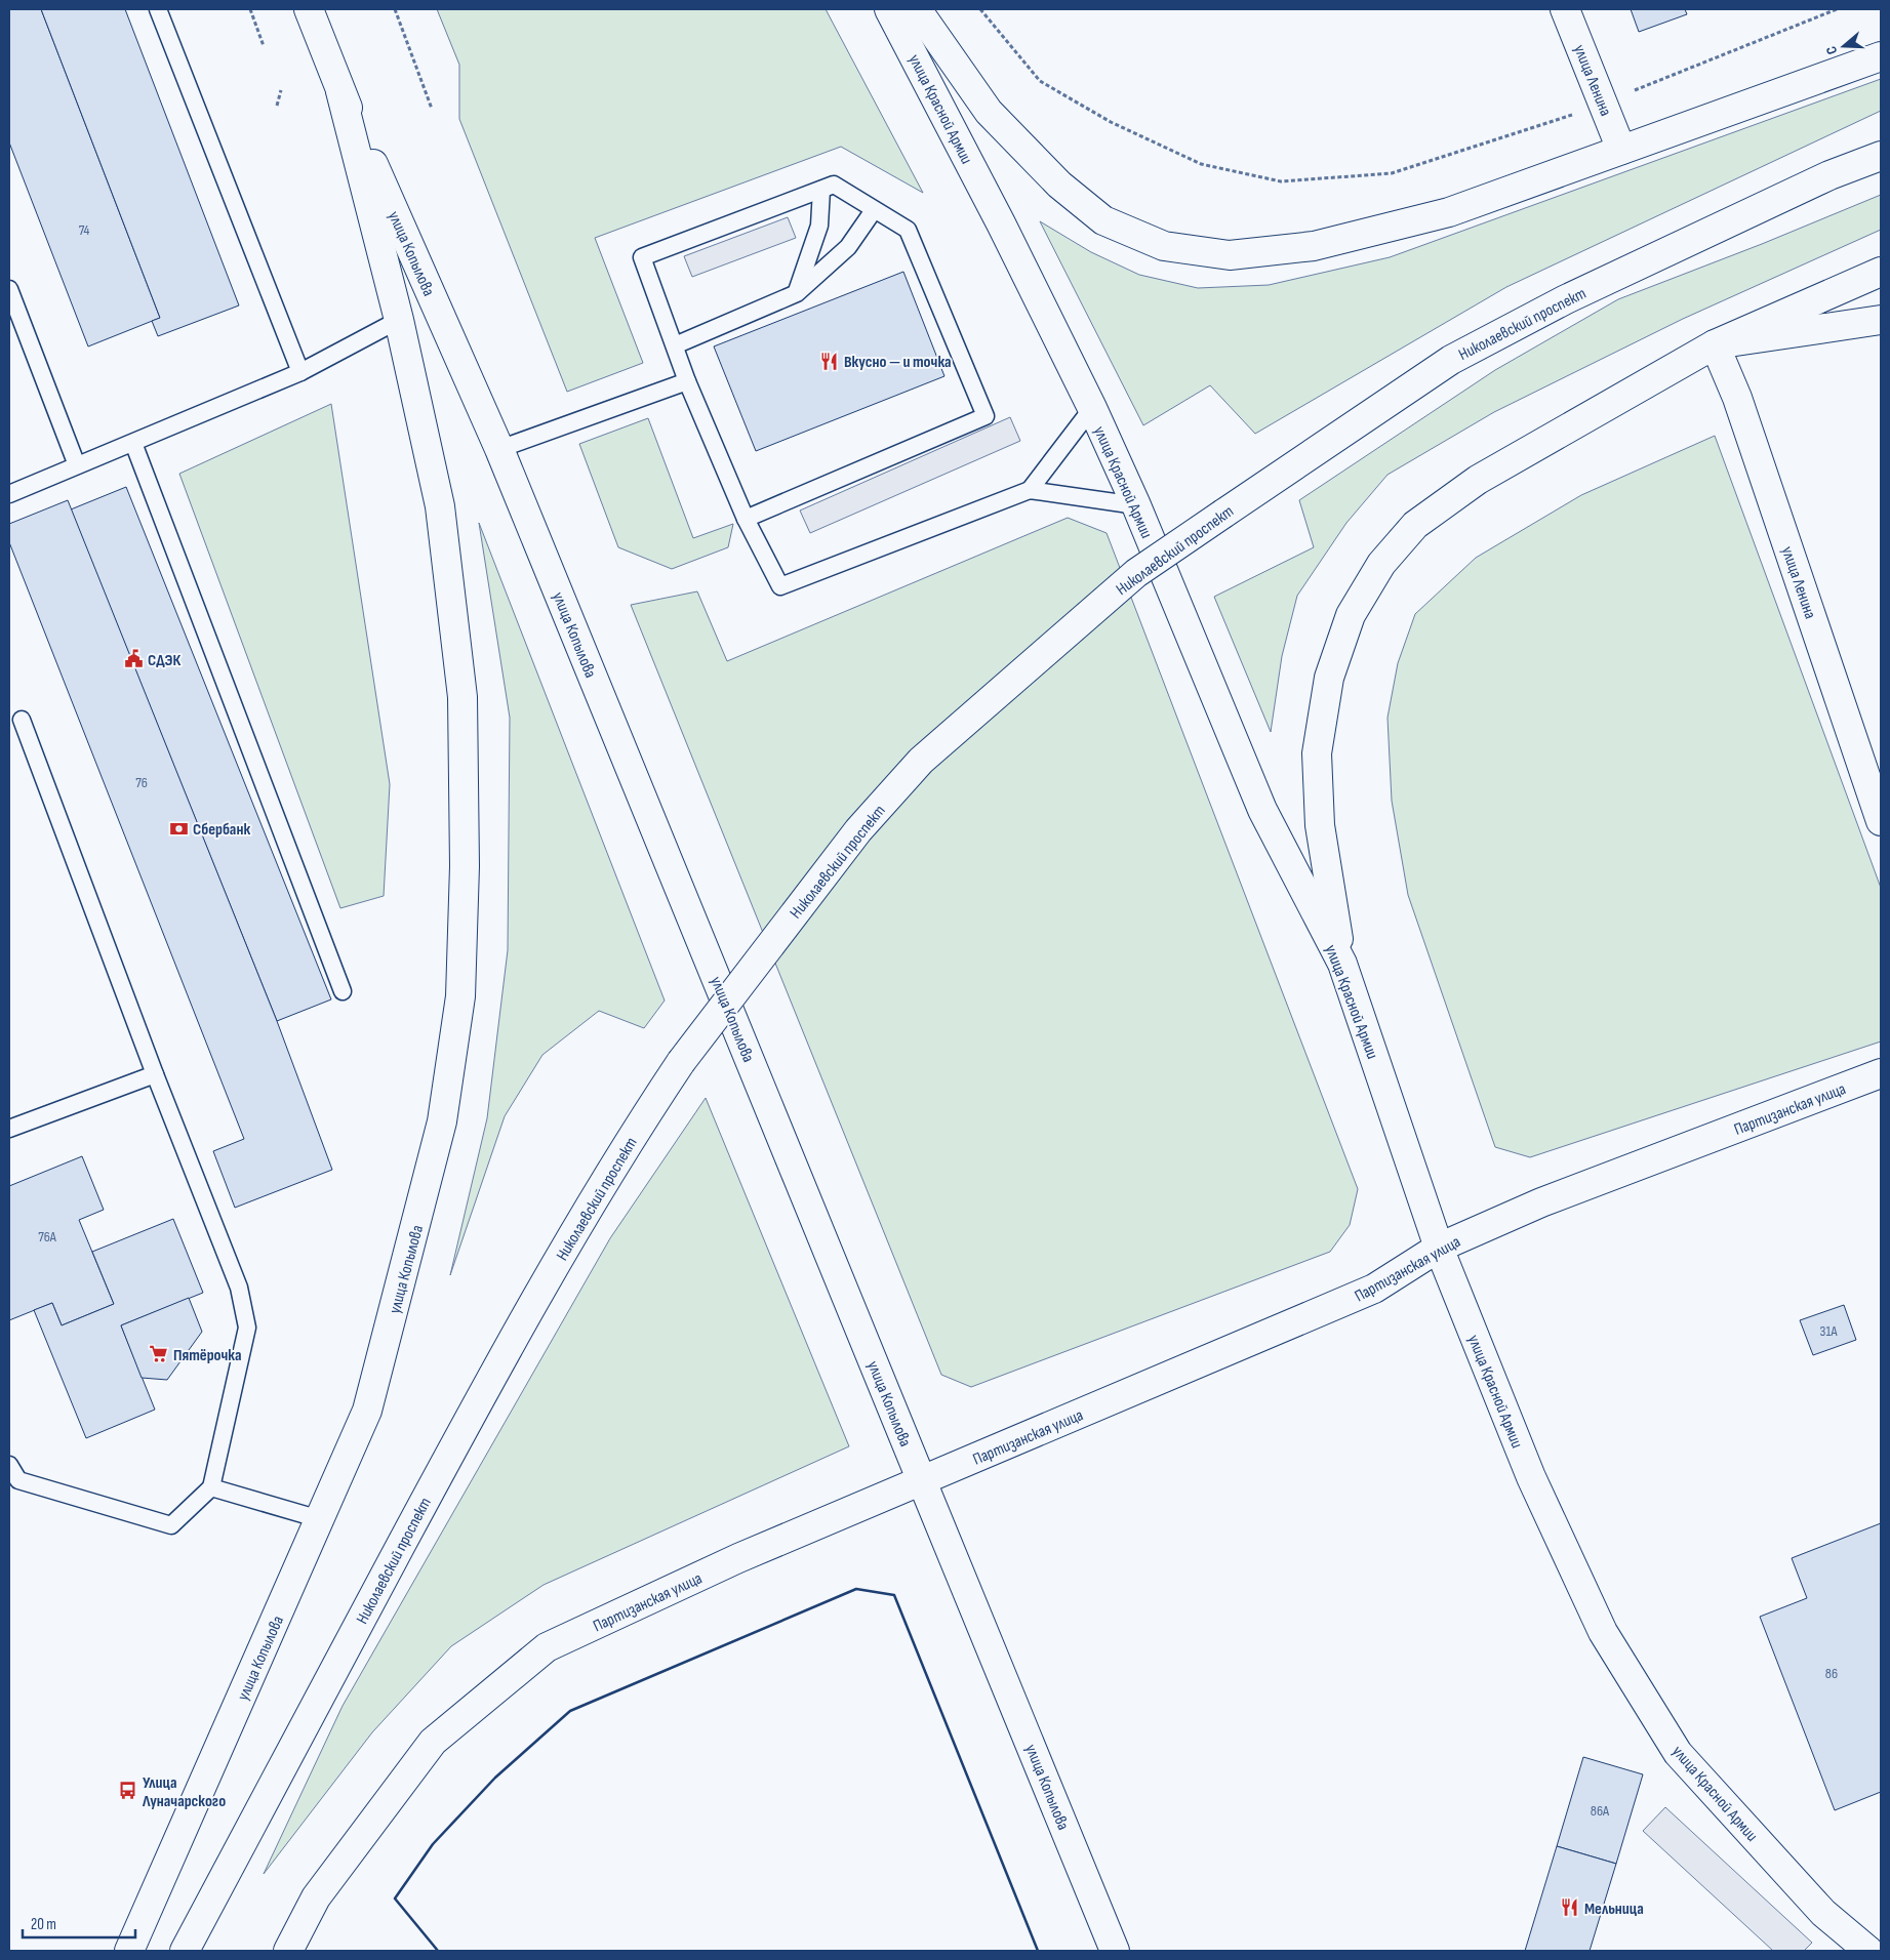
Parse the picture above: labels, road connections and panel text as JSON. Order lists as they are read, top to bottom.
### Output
{
  "streets": {
    "main road": [
      "улица Ленина",
      "улица Красной Армии",
      "улица Копылова",
      "Николаевский проспект",
      "Партизанская улица"
    ]
  },
  "crossings": [
    ["улица Красной Армии", "Партизанская улица"],
    ["улица Копылова", "Партизанская улица"]
  ],
  "places": {
    "restaurant": ["Вкусно — и точка", "Мельница"],
    "public building": ["СДЭК"],
    "bank": ["Сбербанк"],
    "supermarket": ["Пятёрочка"],
    "bus stop": ["Улица Луначарского"]
  },
  "house_numbers": [
    "74",
    "76",
    "76А",
    "31А",
    "86",
    "86А"
  ],
  "scale_bar": "20 m",
  "north": "left"
}
